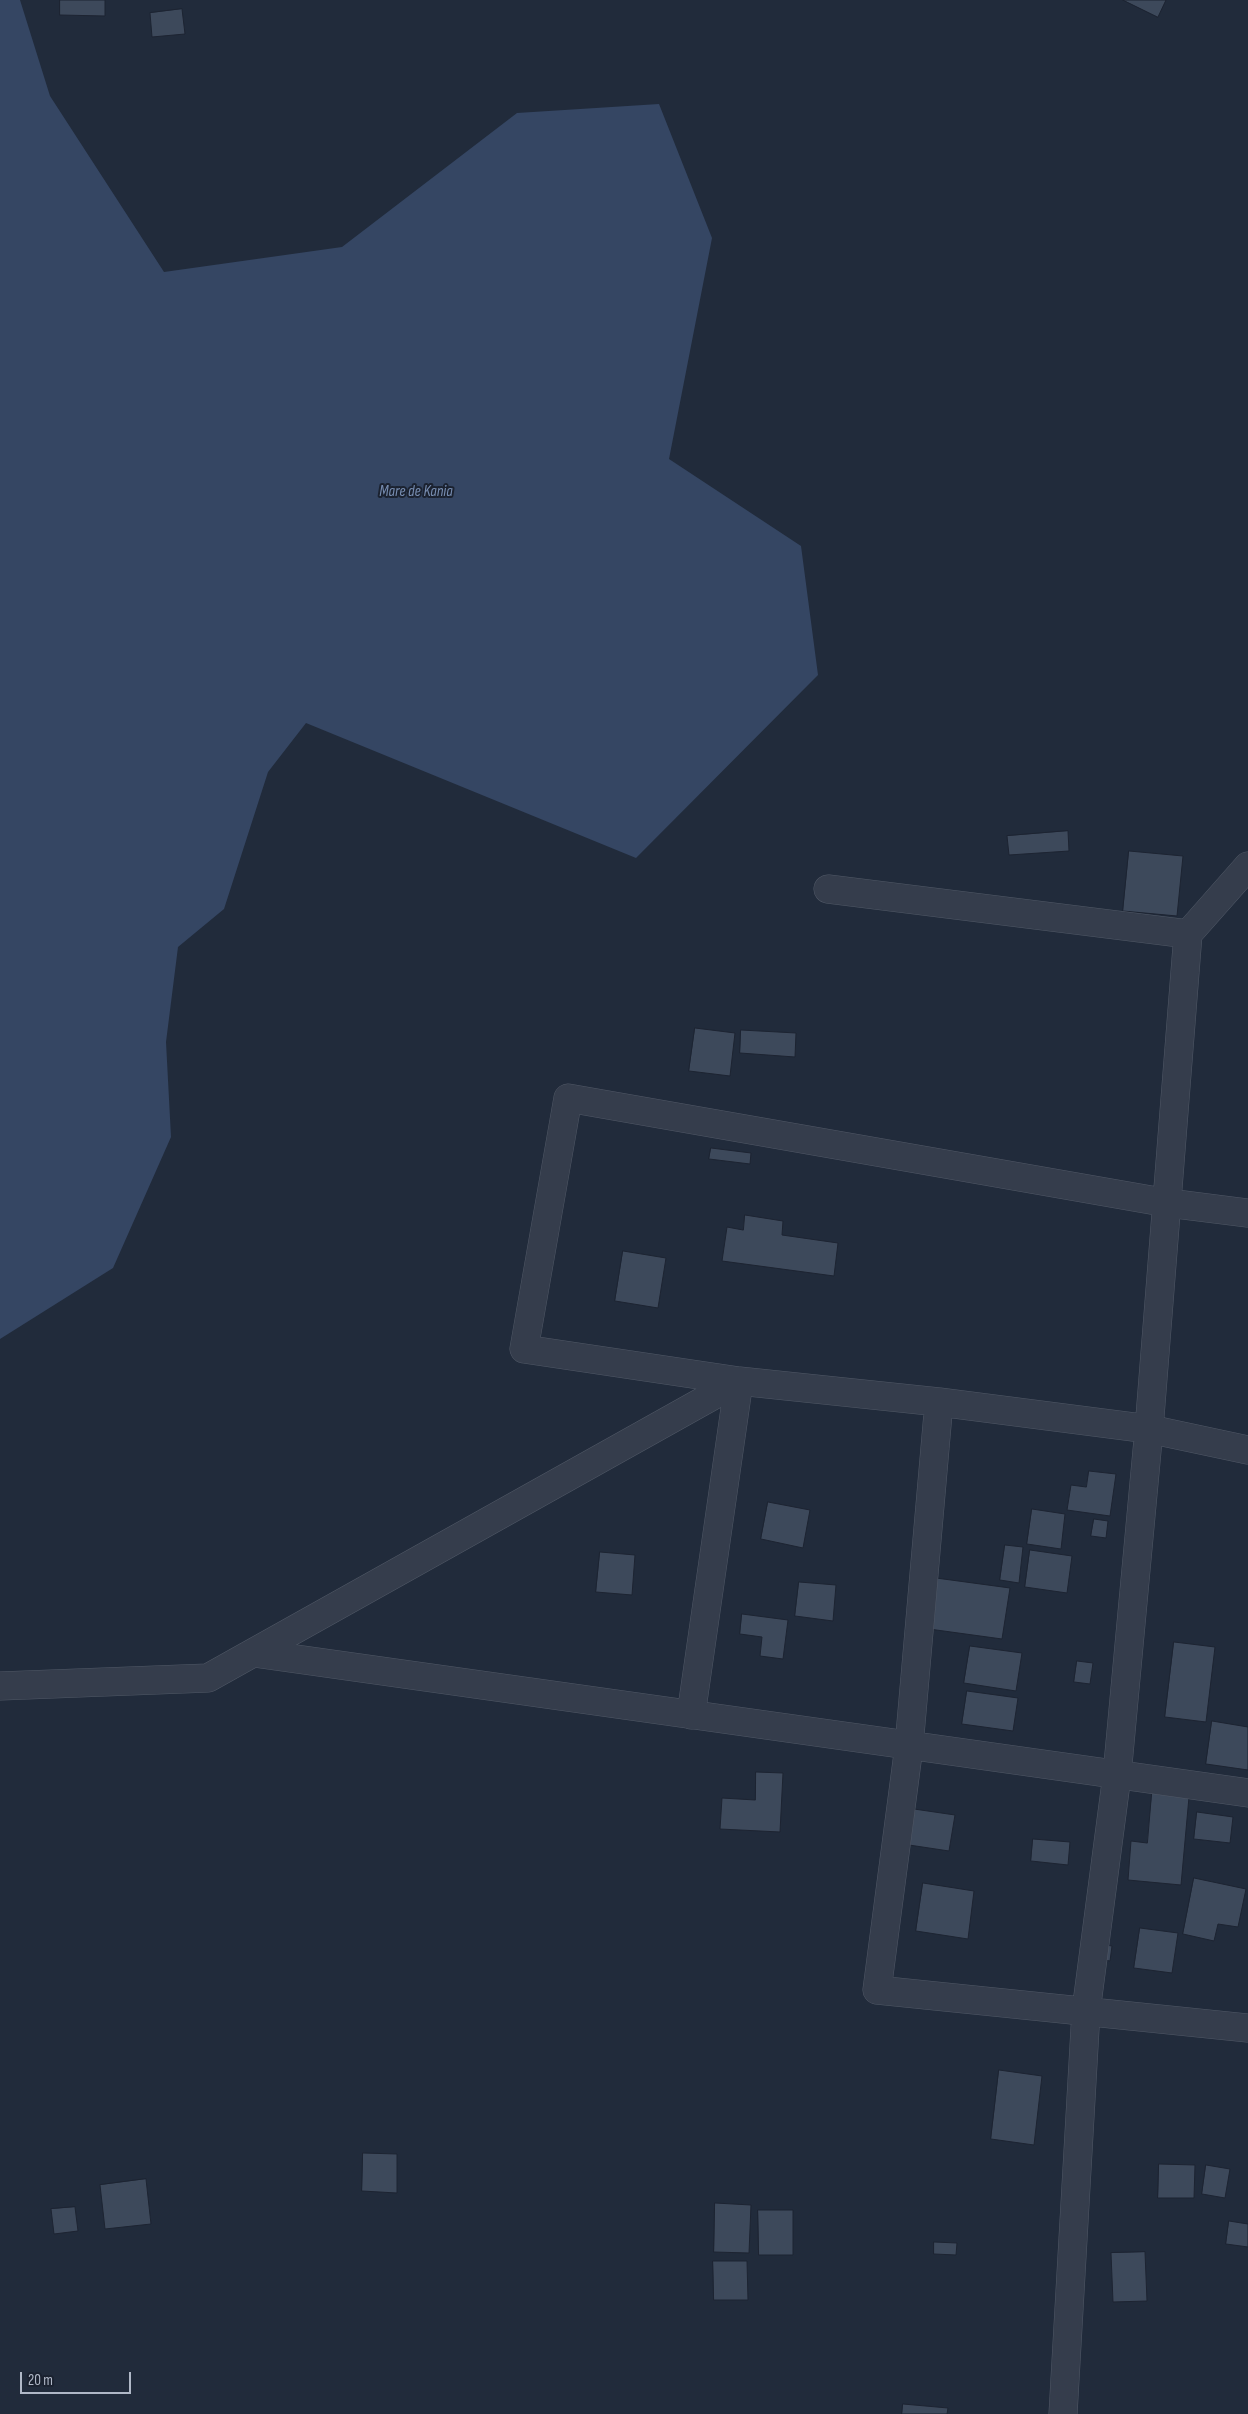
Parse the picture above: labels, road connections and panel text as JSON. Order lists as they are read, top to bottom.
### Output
{
  "water": ["Mare de Kania"],
  "scale_bar": "20 m"
}
